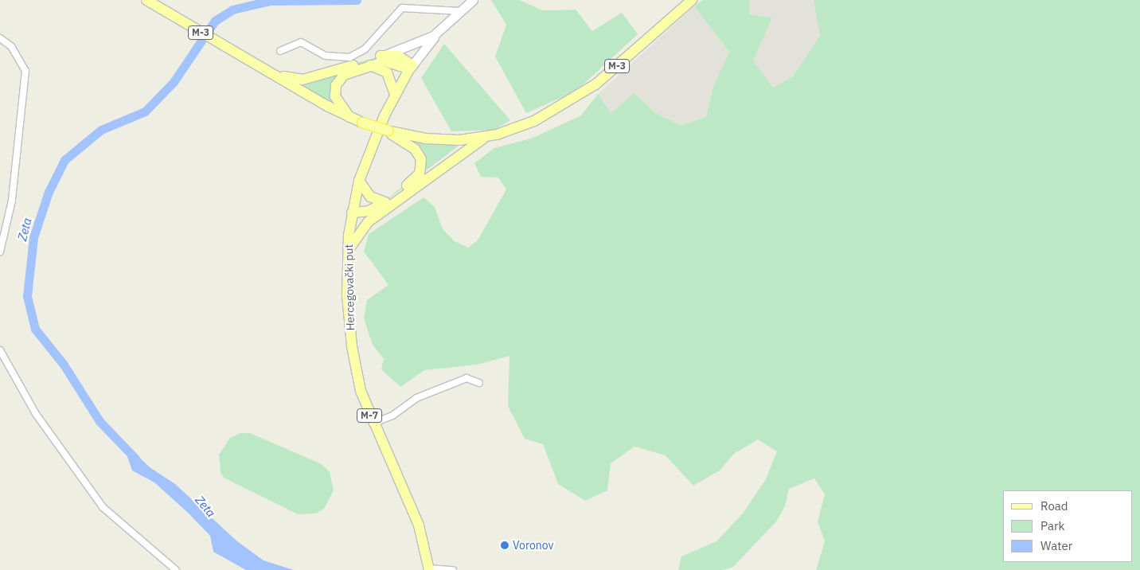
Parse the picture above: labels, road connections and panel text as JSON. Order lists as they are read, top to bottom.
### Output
{
  "streets": {
    "main road": ["M-3", "Hercegovački put", "M-7"]
  },
  "crossings": [
    ["Hercegovački put", "M-7"]
  ],
  "water": ["Zeta"],
  "places": ["Voronov"],
  "legend": ["Road", "Park", "Water"]
}
